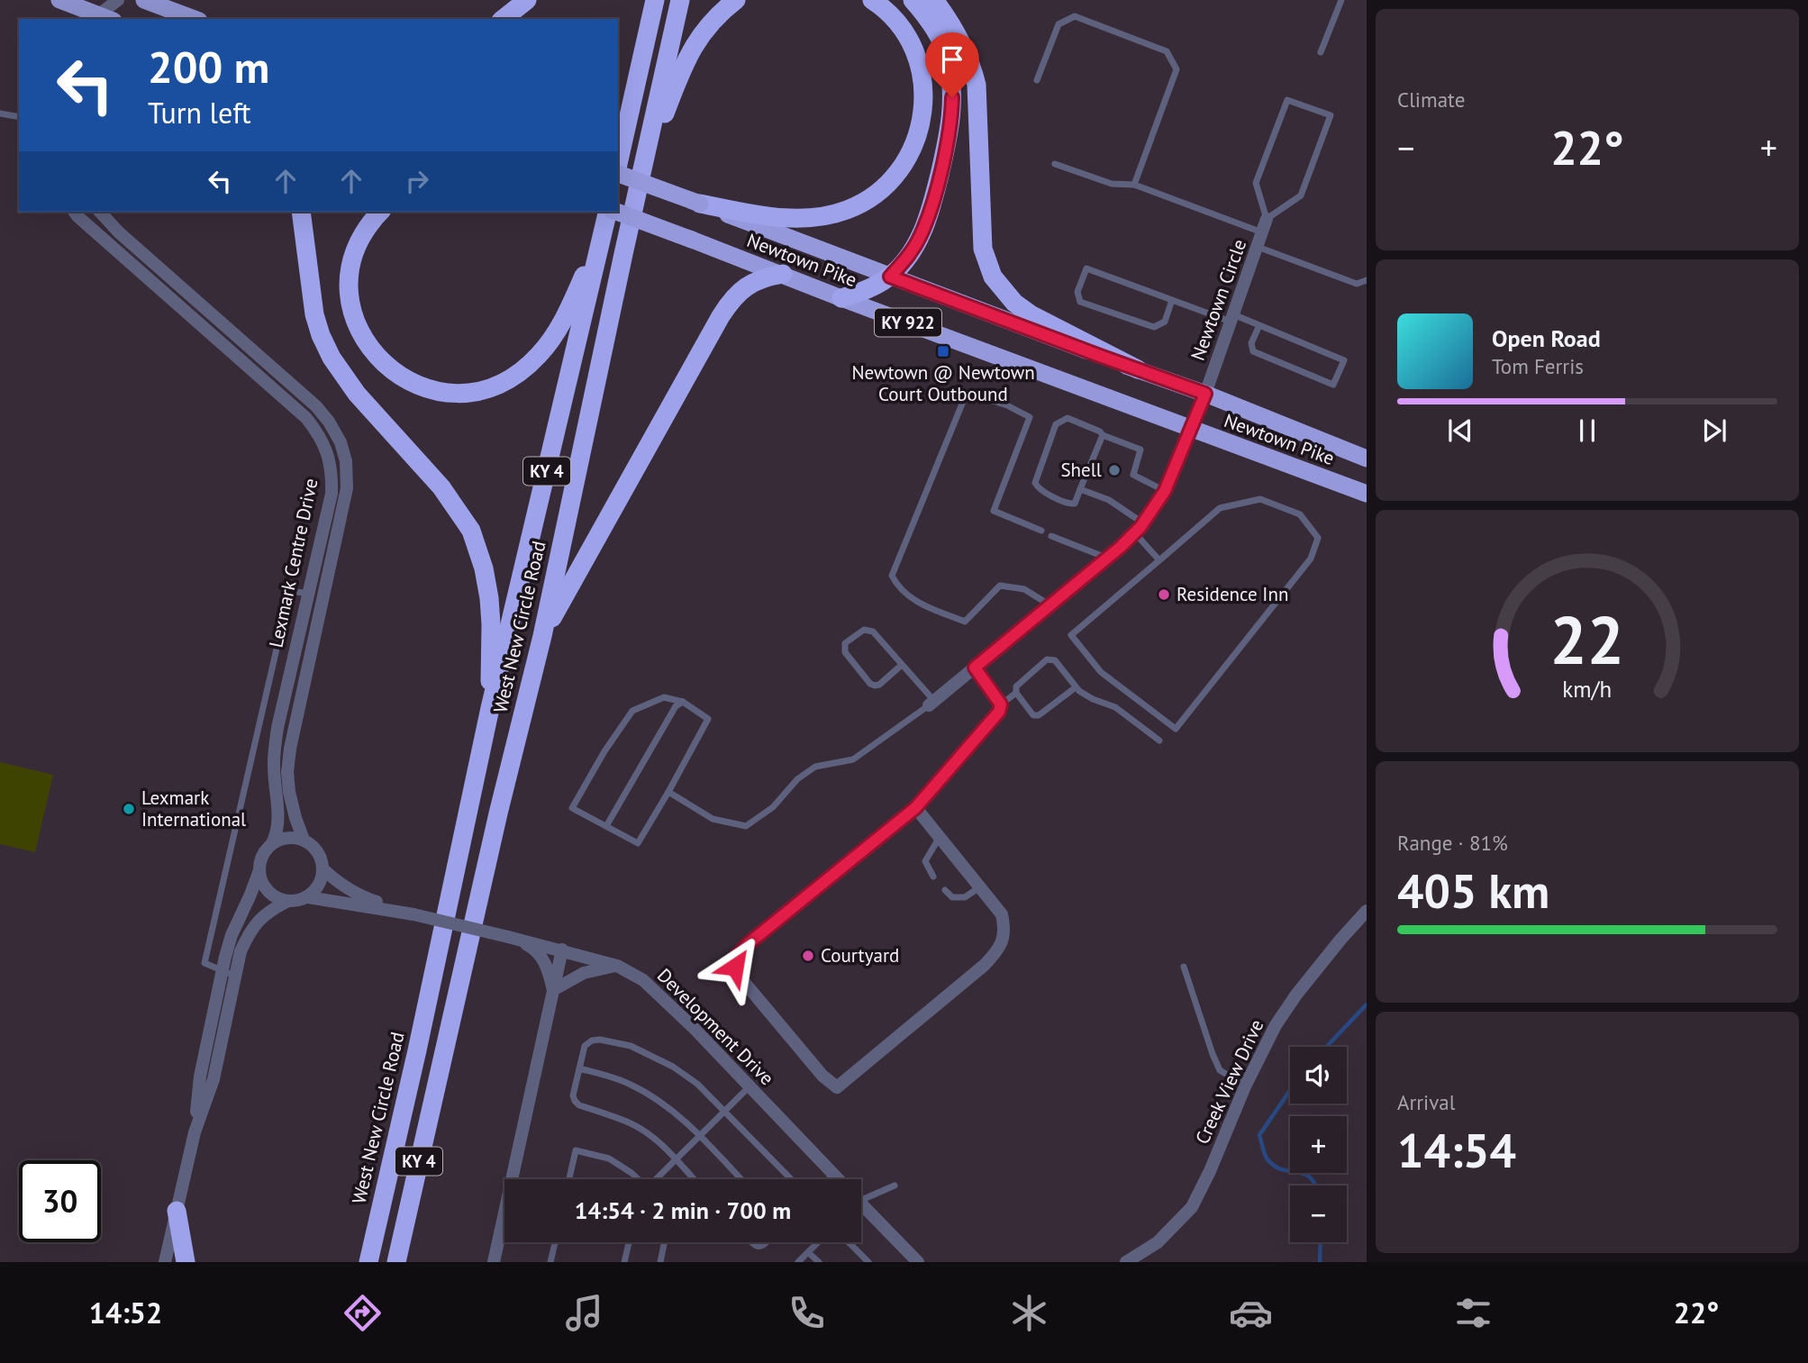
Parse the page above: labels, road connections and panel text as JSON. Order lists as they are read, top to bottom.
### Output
{
  "streets": {
    "highway": [
      "Newtown Pike",
      "KY 922",
      "KY 4",
      "West New Circle Road"
    ],
    "street": [
      "Newtown Circle",
      "Lexmark Centre Drive",
      "Development Drive",
      "Creek View Drive"
    ]
  },
  "crossings": [
    ["Newtown Pike", "Newtown Circle"],
    ["Lexmark Centre Drive", "Development Drive"]
  ],
  "places": {
    "transit": ["Newtown @ Newtown Court Outbound"],
    "other": [
      "Shell",
      "Residence Inn",
      "Lexmark International",
      "Courtyard"
    ]
  },
  "page": {
    "tile": [
      "Climate",
      ["Range · 81%", "405 km"],
      ["Arrival", "14:54"]
    ],
    "turn": ["200 m", "Turn left"],
    "heat": ["−", "22°", "+"],
    "song": ["Open Road", "Tom Ferris"],
    "map_buttons": ["+", "−"],
    "limit": "30",
    "trip": "14:54 · 2 min · 700 m",
    "tabs": ["14:52", "22°"],
    "gauge": ["22", "km/h"]
  }
}
